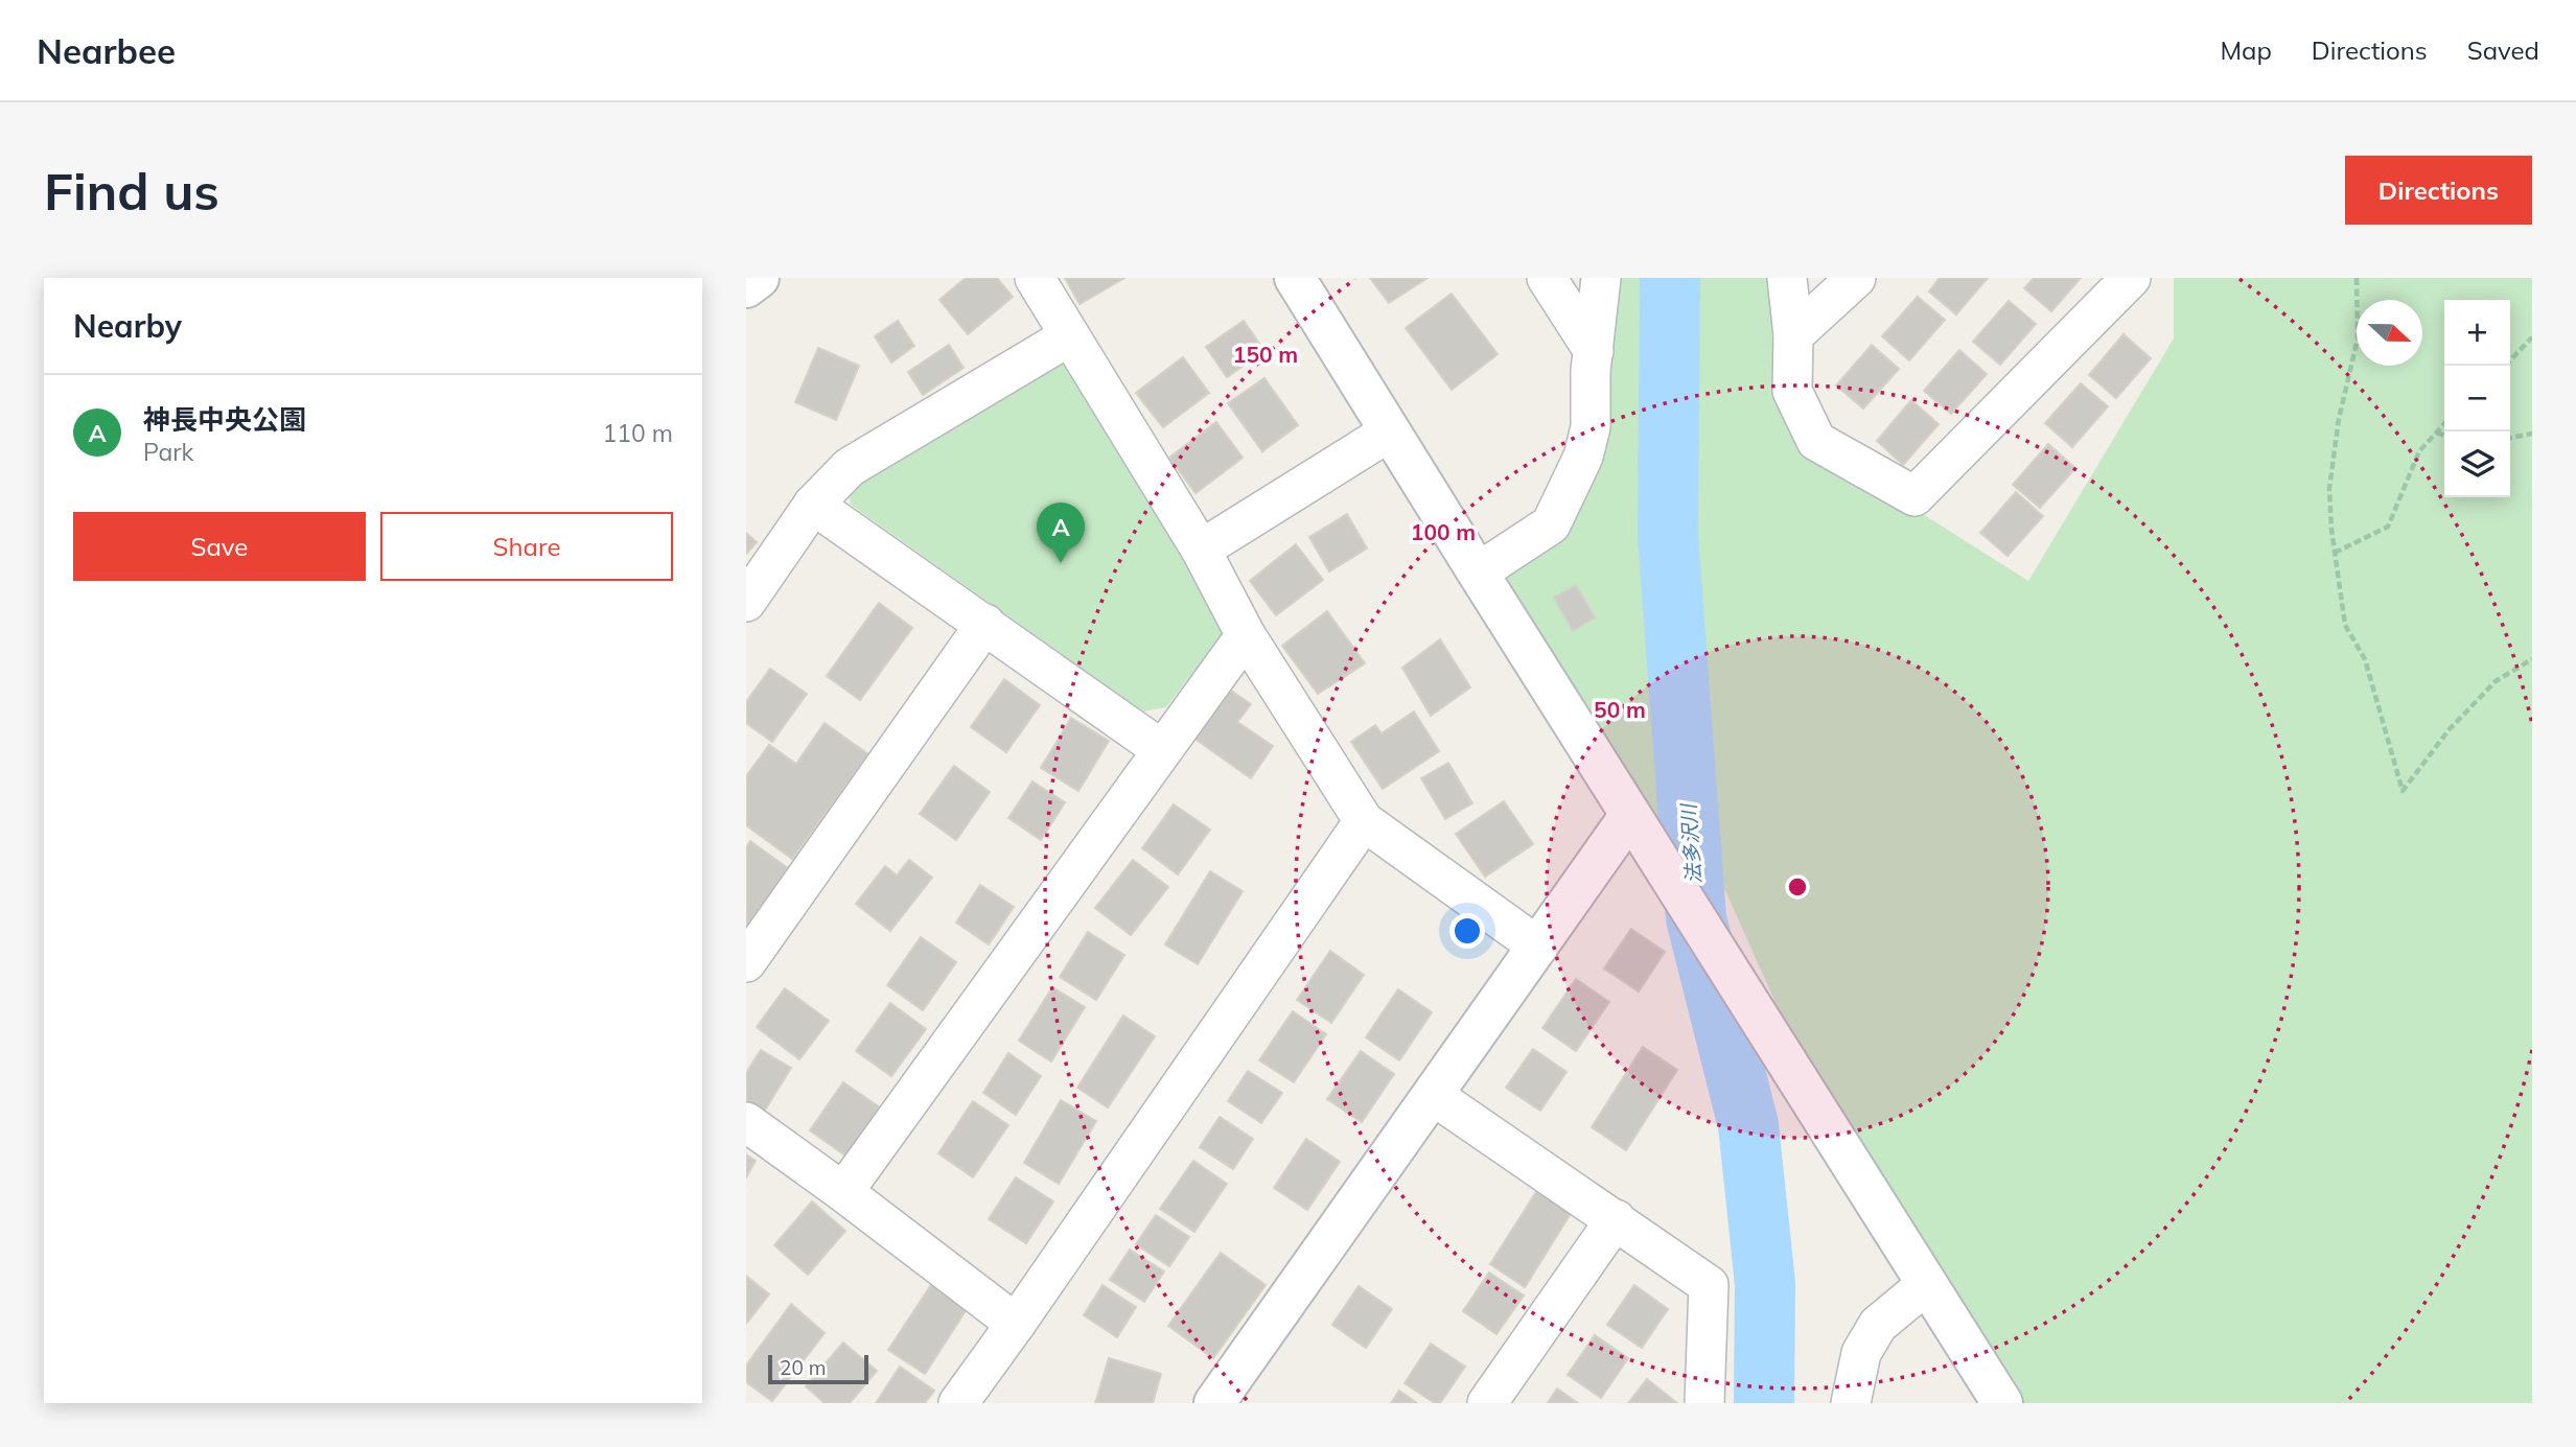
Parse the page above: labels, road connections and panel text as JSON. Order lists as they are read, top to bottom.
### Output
{
  "water": ["法多沢川"],
  "scale_bar": "20 m",
  "north": "right",
  "page": {
    "header": "Nearbee",
    "nav": ["Map", "Directions", "Saved"],
    "buttons": [
      "Directions",
      ["Save", "Share"]
    ],
    "title": "Find us",
    "heading": "Nearby",
    "map_buttons": ["+", "−"],
    "list": [
      {
        "mark": "A",
        "name": "神長中央公園",
        "note": "Park",
        "value": "110 m"
      }
    ],
    "pins": "A",
    "scale": "20 m"
  },
  "rings": ["150 m", "100 m", "50 m"]
}
